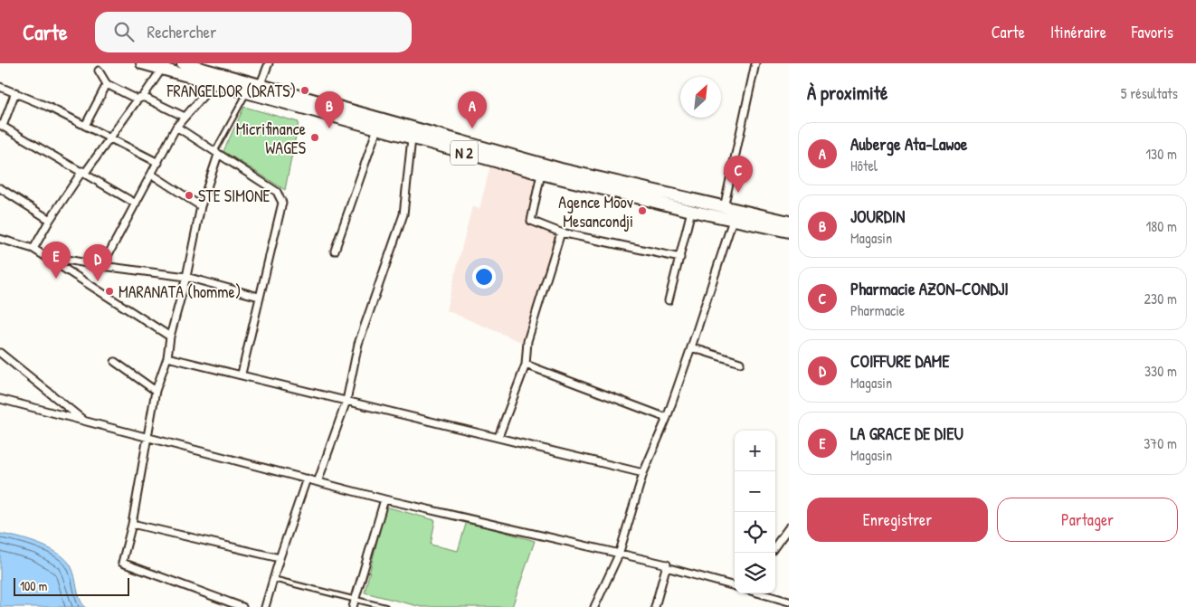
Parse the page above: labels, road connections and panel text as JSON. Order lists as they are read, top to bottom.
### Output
{
  "streets": {
    "highway": ["N 2"]
  },
  "places": [
    "FRANGELDOR (DRATS)",
    "Micrifinance WAGES",
    "STE SIMONE",
    "Agence Moov Mesancondji",
    "MARANATA (homme)"
  ],
  "scale_bar": "100 m",
  "north": "top right",
  "page": {
    "header": "Carte",
    "search": "Rechercher",
    "nav": ["Carte", "Itinéraire", "Favoris"],
    "heading": ["À proximité", "5 résultats"],
    "pins": [
      "A",
      "B",
      "C",
      "E",
      "D"
    ],
    "list": [
      {
        "mark": "A",
        "name": "Auberge Ata-Lawoe",
        "note": "Hôtel",
        "value": "130 m"
      },
      {
        "mark": "B",
        "name": "JOURDIN",
        "note": "Magasin",
        "value": "180 m"
      },
      {
        "mark": "C",
        "name": "Pharmacie AZON-CONDJI",
        "note": "Pharmacie",
        "value": "230 m"
      },
      {
        "mark": "D",
        "name": "COIFFURE DAME",
        "note": "Magasin",
        "value": "330 m"
      },
      {
        "mark": "E",
        "name": "LA GRACE DE DIEU",
        "note": "Magasin",
        "value": "370 m"
      }
    ],
    "map_buttons": ["+", "−"],
    "buttons": ["Enregistrer", "Partager"],
    "scale": "100 m"
  }
}
